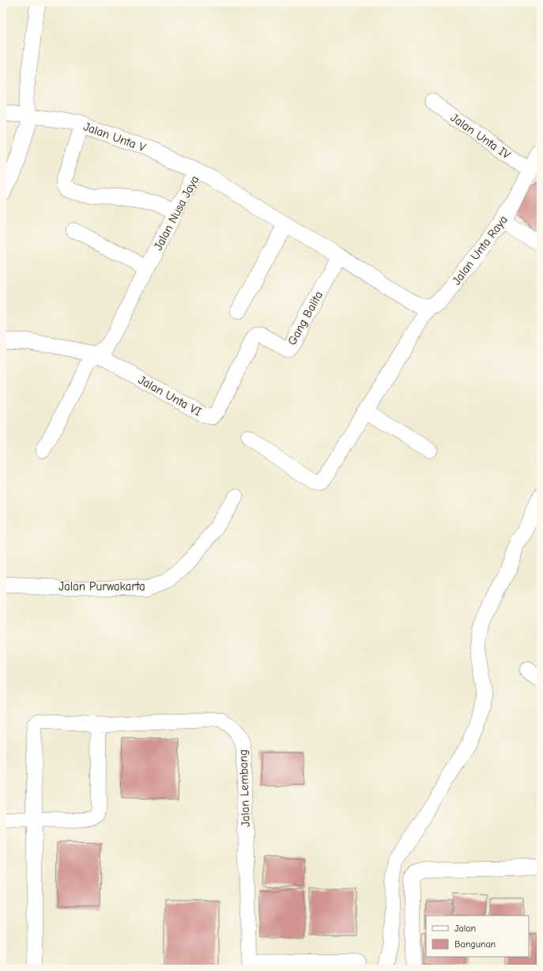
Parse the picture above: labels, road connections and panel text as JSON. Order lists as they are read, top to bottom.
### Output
{
  "streets": {
    "street": [
      "Jalan Unta IV",
      "Jalan Unta V",
      "Jalan Nusa Jaya",
      "Jalan Unta Raya",
      "Gang Balita",
      "Jalan Unta VI",
      "Jalan Purwakarta",
      "Jalan Lembang"
    ]
  },
  "crossings": [
    ["Jalan Unta IV", "Jalan Unta Raya"],
    ["Jalan Unta V", "Jalan Nusa Jaya"],
    ["Jalan Nusa Jaya", "Jalan Unta Raya"],
    ["Jalan Nusa Jaya", "Gang Balita"],
    ["Jalan Nusa Jaya", "Jalan Unta VI"],
    ["Gang Balita", "Jalan Unta VI"]
  ],
  "legend": ["Jalan", "Bangunan"]
}
